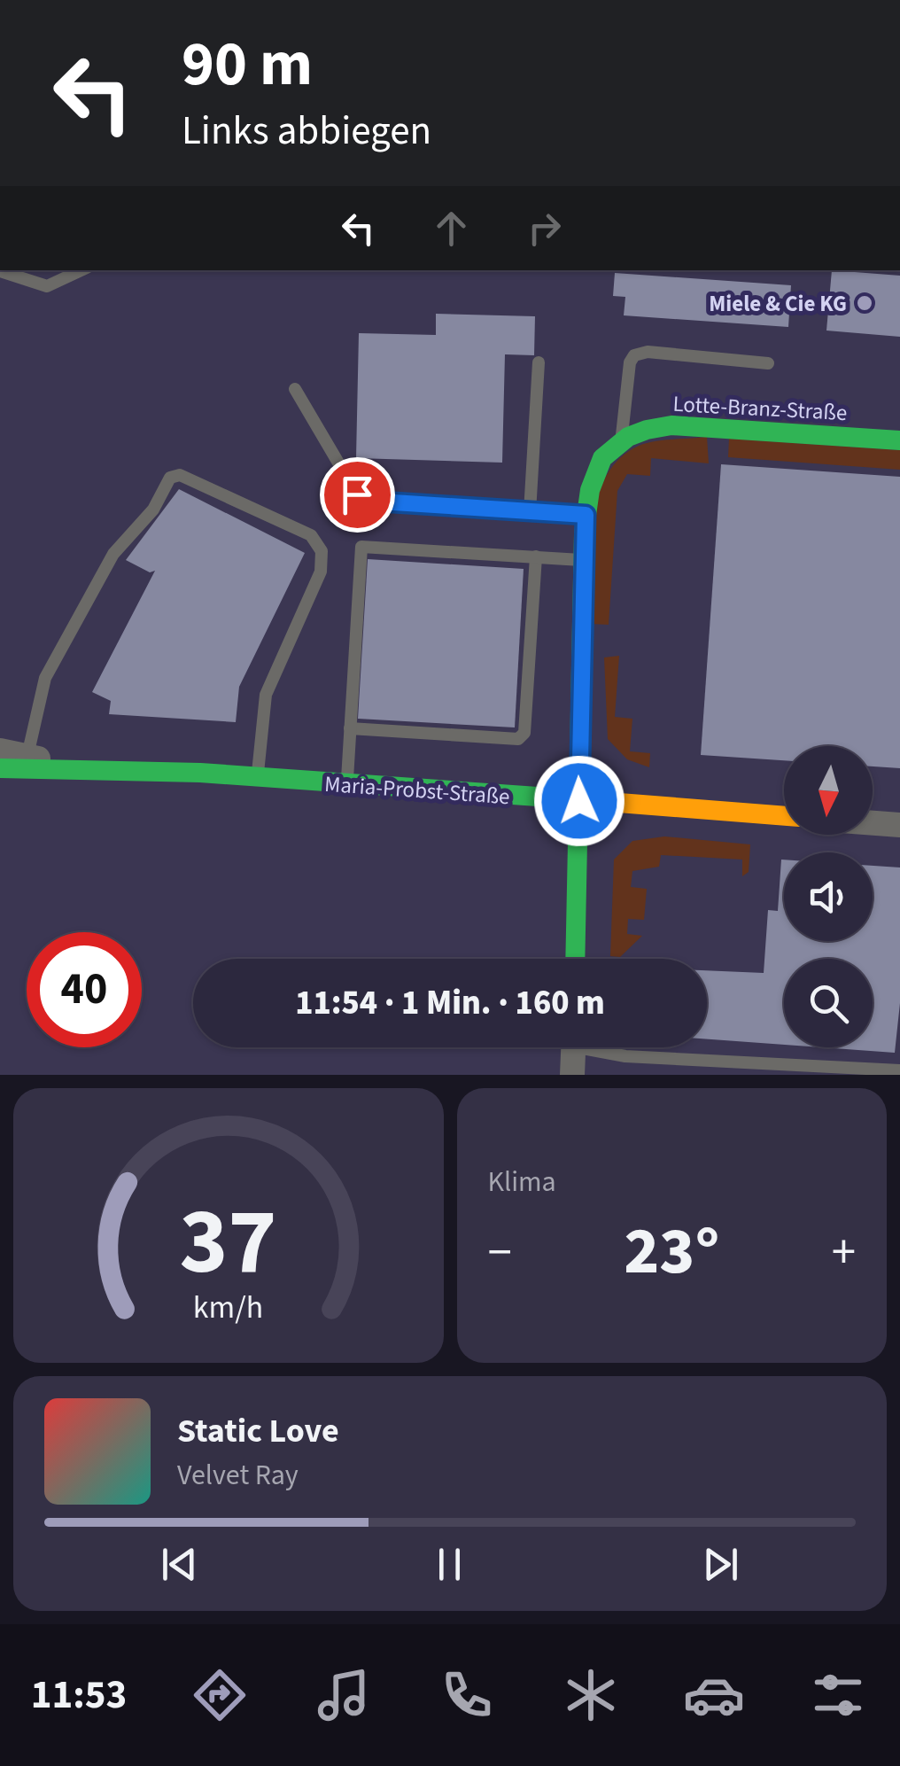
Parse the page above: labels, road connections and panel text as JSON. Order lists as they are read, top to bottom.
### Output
{
  "streets": {
    "street": ["Lotte-Branz-Straße", "Maria-Probst-Straße"]
  },
  "places": ["Miele & Cie KG"],
  "north": "bottom",
  "page": {
    "turn": ["90 m", "Links abbiegen"],
    "limit": "40",
    "trip": "11:54 · 1 Min. · 160 m",
    "tile": "Klima",
    "heat": ["−", "23°", "+"],
    "song": ["Static Love", "Velvet Ray"],
    "tabs": "11:53",
    "gauge": ["37", "km/h"]
  }
}
